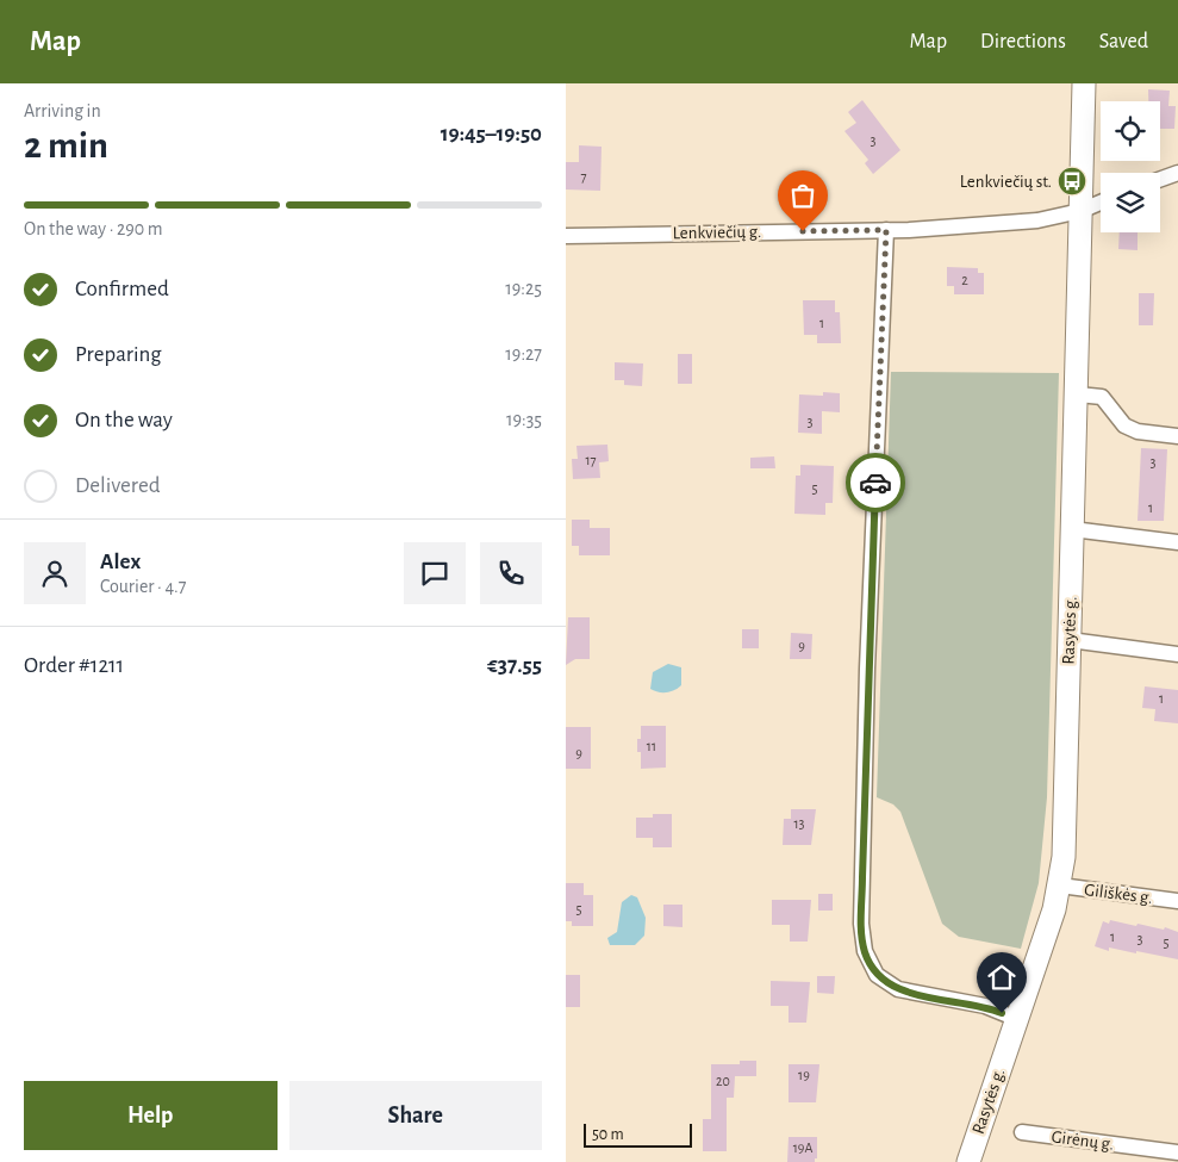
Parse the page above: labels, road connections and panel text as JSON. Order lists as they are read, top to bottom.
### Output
{
  "streets": {
    "main road": ["Rasytės g."],
    "street": ["Lenkviečių g.", "Giliškės g.", "Girėnų g."]
  },
  "crossings": [
    ["Lenkviečių g.", "Rasytės g."],
    ["Rasytės g.", "Giliškės g."]
  ],
  "places": {
    "bus stop": ["Lenkviečių st."]
  },
  "house_numbers": [
    "3",
    "7",
    "2",
    "1",
    "3",
    "17",
    "3",
    "5",
    "1",
    "9",
    "1",
    "11",
    "9",
    "13",
    "5",
    "1",
    "3",
    "5",
    "19",
    "20",
    "19A"
  ],
  "scale_bar": "50 m",
  "page": {
    "header": "Map",
    "nav": ["Map", "Directions", "Saved"],
    "heading": ["2 min", "Arriving in", "19:45–19:50"],
    "panel": [
      "Alex",
      "Courier · 4.7",
      "Order #1211",
      "€37.55"
    ],
    "bar": "On the way · 290 m",
    "list": [
      ["Confirmed", "19:25"],
      ["Preparing", "19:27"],
      ["On the way", "19:35"],
      "Delivered"
    ],
    "buttons": ["Help", "Share"],
    "scale": "50 m"
  }
}
